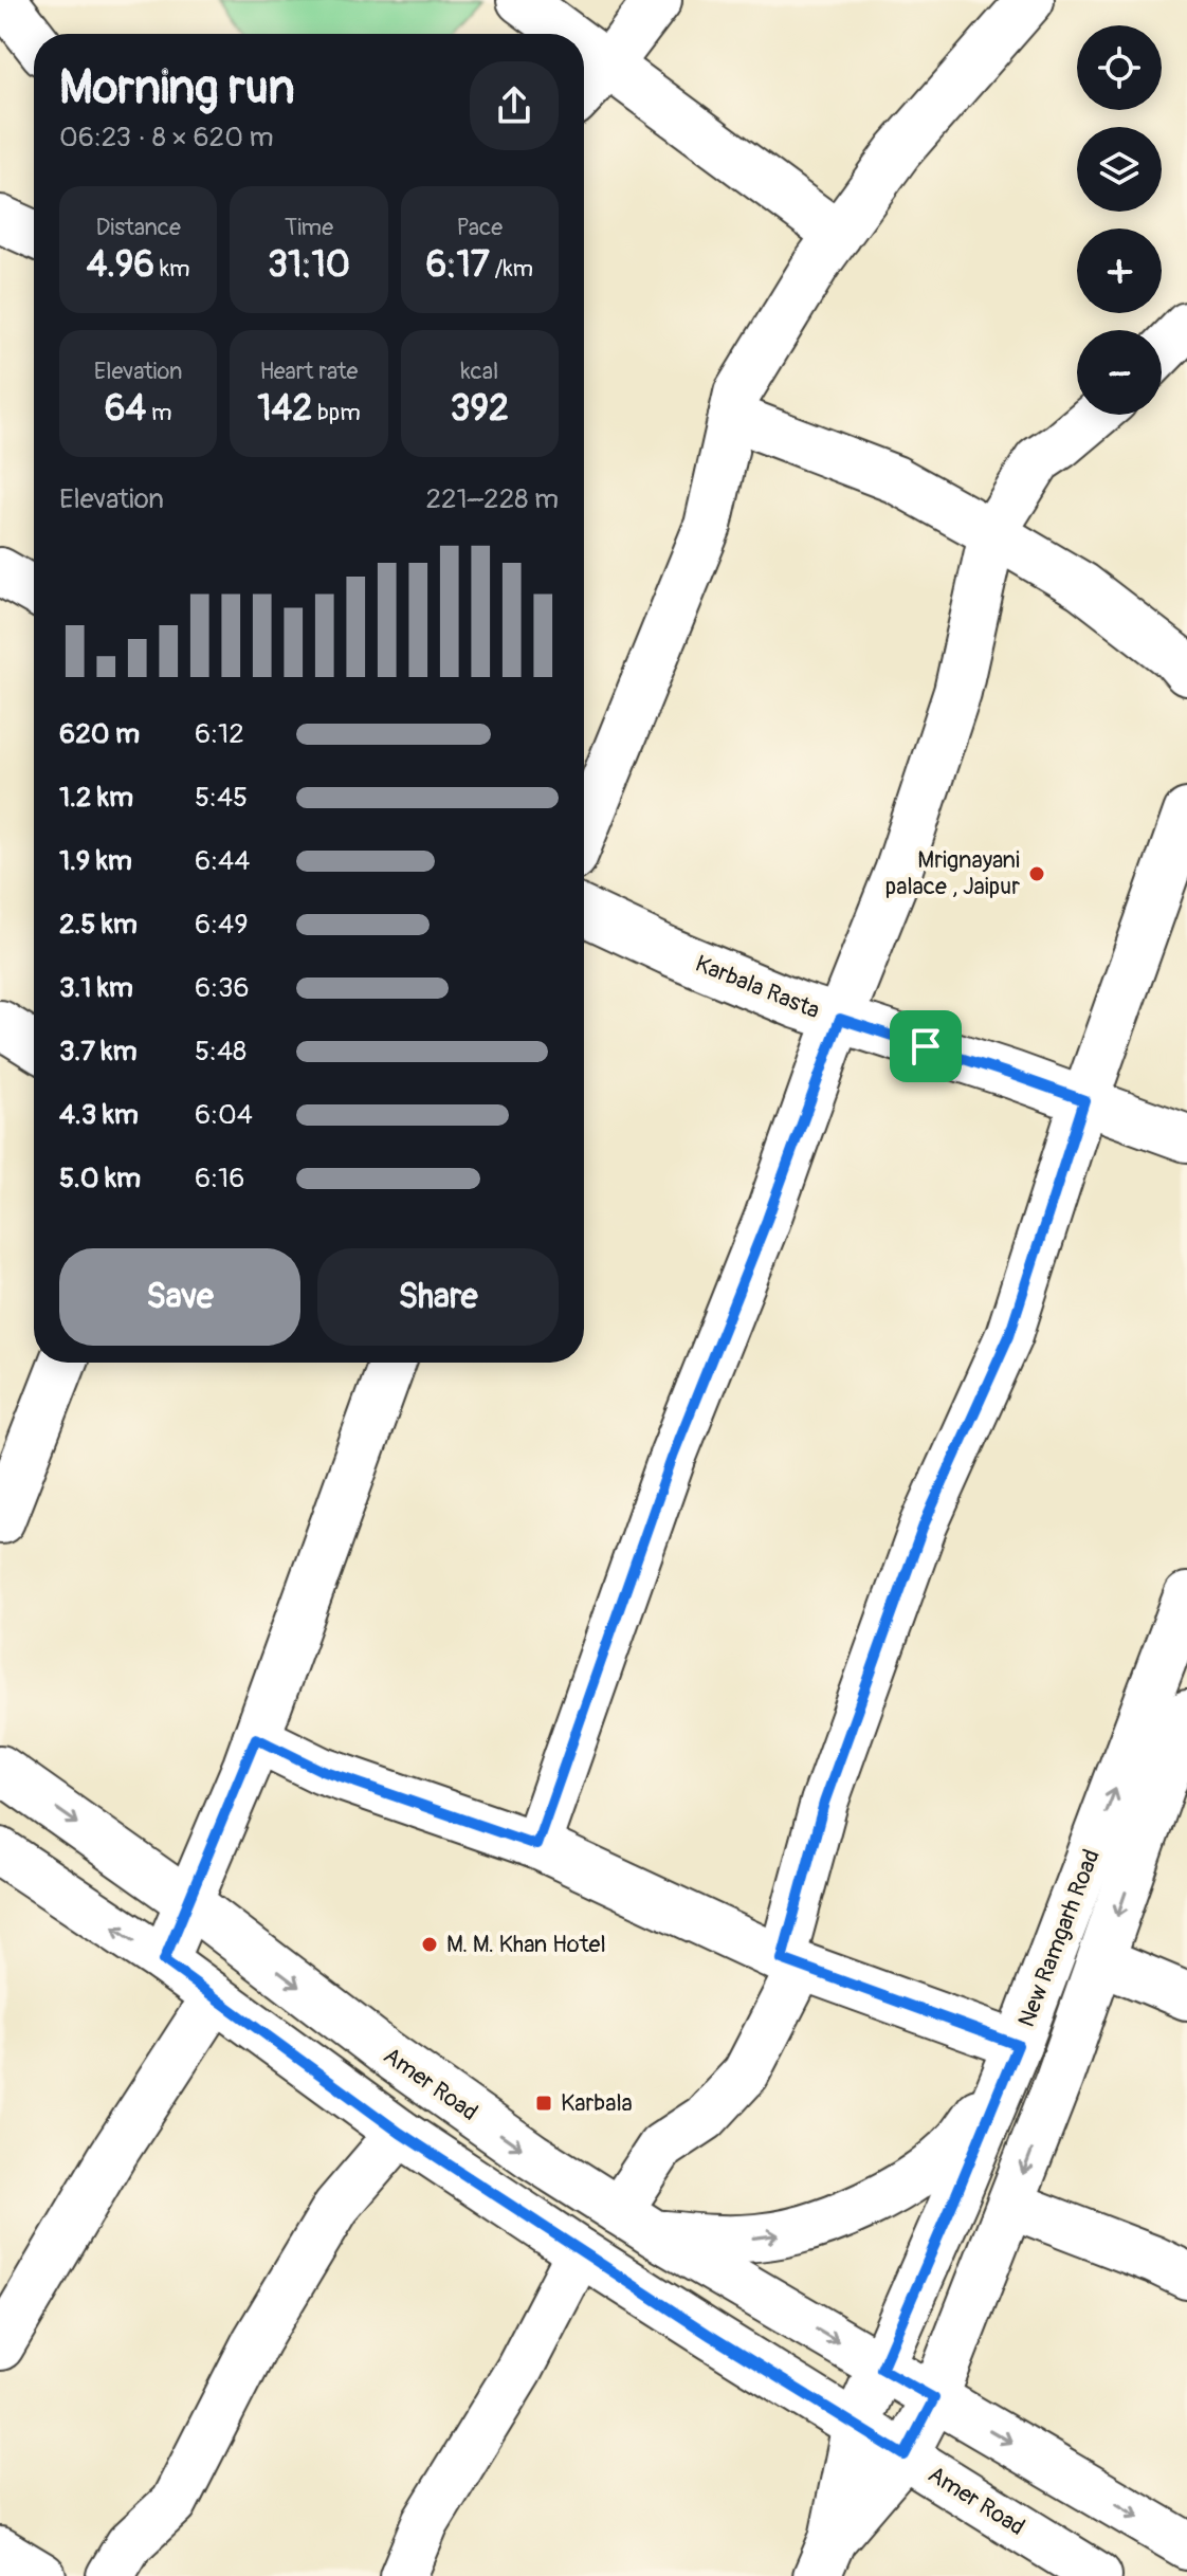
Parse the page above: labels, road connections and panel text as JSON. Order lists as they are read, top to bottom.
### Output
{
  "streets": {
    "street": ["Karbala Rasta", "New Ramgarh Road", "Amer Road"]
  },
  "crossings": [
    ["New Ramgarh Road", "Amer Road"]
  ],
  "places": {
    "other": ["Mrignayani palace , Jaipur", "M. M. Khan Hotel"],
    "transit": ["Karbala"]
  },
  "page": {
    "map_buttons": ["+", "−"],
    "heading": ["Morning run", "06:23 · 8 × 620 m"],
    "stats": [
      ["Distance", "4.96 km"],
      ["Time", "31:10"],
      ["Pace", "6:17 /km"],
      ["Elevation", "64 m"],
      ["Heart rate", "142 bpm"],
      ["kcal", "392"]
    ],
    "chart": ["Elevation", "221–228 m"],
    "list": [
      {
        "name": "620 m",
        "note": "6:12"
      },
      {
        "name": "1.2 km",
        "note": "5:45"
      },
      {
        "name": "1.9 km",
        "note": "6:44"
      },
      {
        "name": "2.5 km",
        "note": "6:49"
      },
      {
        "name": "3.1 km",
        "note": "6:36"
      },
      {
        "name": "3.7 km",
        "note": "5:48"
      },
      {
        "name": "4.3 km",
        "note": "6:04"
      },
      {
        "name": "5.0 km",
        "note": "6:16"
      }
    ],
    "buttons": ["Save", "Share"]
  }
}
